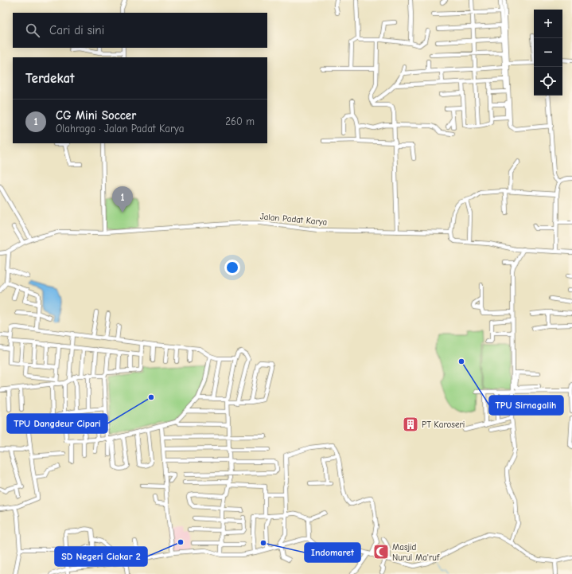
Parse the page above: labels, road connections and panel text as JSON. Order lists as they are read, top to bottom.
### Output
{
  "streets": {
    "street": ["Jalan Padat Karya"]
  },
  "places": {
    "other": [
      "TPU Sirnagalih",
      "TPU Dangdeur Cipari",
      "SD Negeri Ciakar 2",
      "Indomaret"
    ],
    "building": ["PT Karoseri"],
    "mosque": ["Masjid Nurul Ma'ruf"]
  },
  "page": {
    "map_buttons": ["+", "−"],
    "search": "Cari di sini",
    "heading": "Terdekat",
    "list": [
      {
        "mark": "1",
        "name": "CG Mini Soccer",
        "note": "Olahraga · Jalan Padat Karya",
        "value": "260 m"
      }
    ],
    "pins": "1"
  }
}
